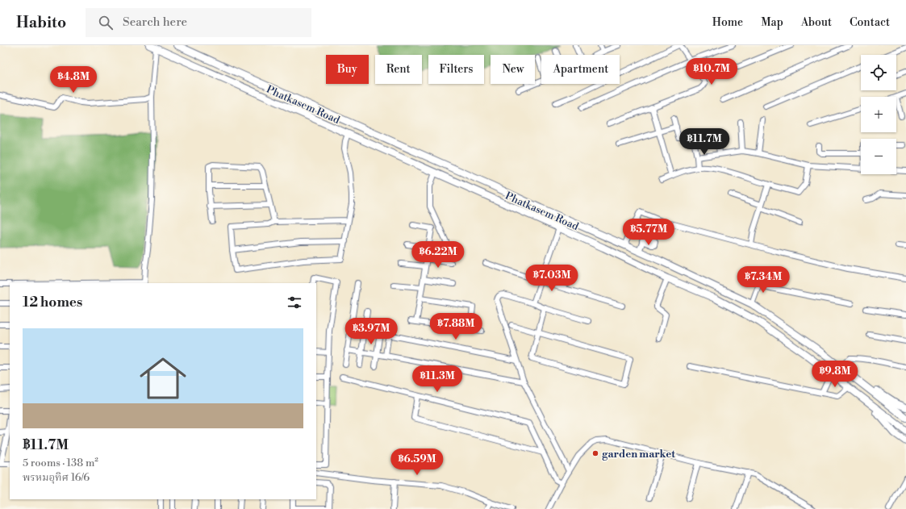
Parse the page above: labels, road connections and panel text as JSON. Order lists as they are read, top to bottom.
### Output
{
  "streets": {
    "highway": ["Phatkasem Road"]
  },
  "places": ["garden market"],
  "page": {
    "header": "Habito",
    "search": "Search here",
    "nav": [
      "Home",
      "Map",
      "About",
      "Contact"
    ],
    "map_buttons": ["+", "−"],
    "chip": [
      "Buy",
      "Rent",
      "Filters",
      "New",
      "Apartment"
    ],
    "price": [
      "฿10.7M",
      "฿4.8M",
      "฿11.7M",
      "฿5.77M",
      "฿6.22M",
      "฿7.03M",
      "฿7.34M",
      "฿7.88M",
      "฿3.97M",
      "฿9.8M",
      "฿11.3M",
      "฿6.59M"
    ],
    "heading": "12 homes",
    "list": [
      {
        "name": "฿11.7M",
        "note": "5 rooms · 138 m² · พรหมอุทิศ 16/6"
      }
    ]
  }
}
